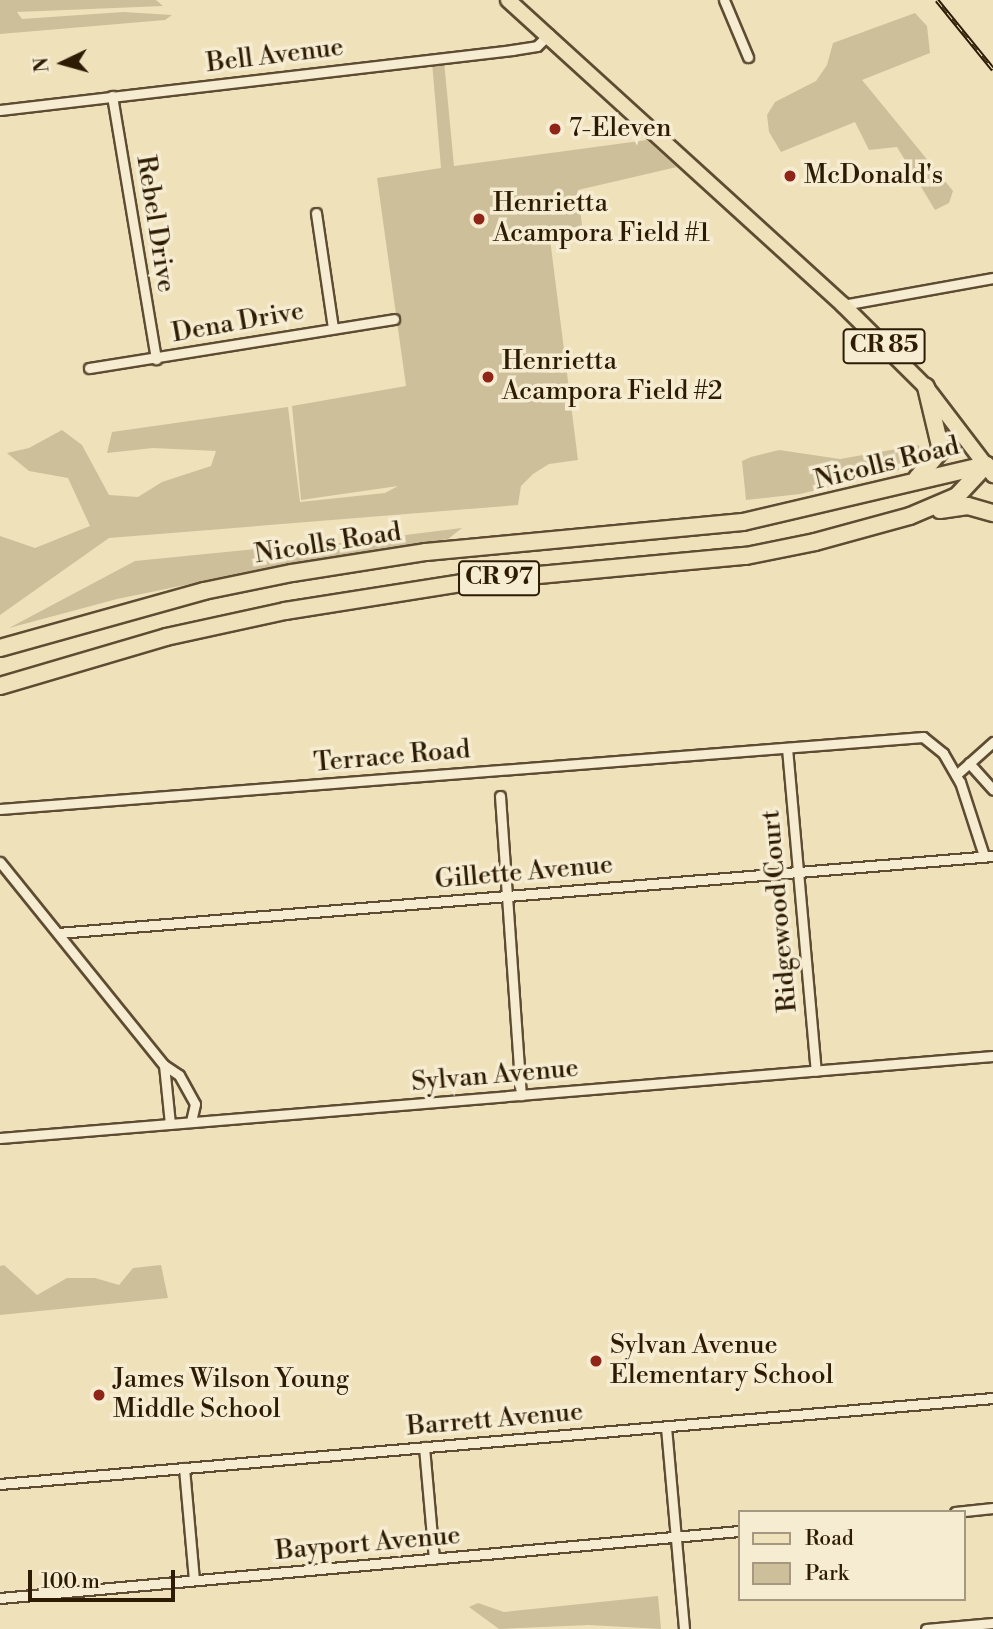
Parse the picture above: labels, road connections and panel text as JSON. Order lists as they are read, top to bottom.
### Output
{
  "streets": {
    "highway": ["Nicolls Road", "CR 97"],
    "main road": ["CR 85"],
    "street": [
      "Bell Avenue",
      "Rebel Drive",
      "Dena Drive",
      "Terrace Road",
      "Gillette Avenue",
      "Ridgewood Court",
      "Sylvan Avenue",
      "Barrett Avenue",
      "Bayport Avenue"
    ]
  },
  "crossings": [
    ["Bell Avenue", "Rebel Drive"],
    ["Bell Avenue", "CR 85"],
    ["Rebel Drive", "Dena Drive"],
    ["CR 85", "Nicolls Road"],
    ["Terrace Road", "Gillette Avenue"],
    ["Terrace Road", "Ridgewood Court"],
    ["Gillette Avenue", "Ridgewood Court"],
    ["Ridgewood Court", "Sylvan Avenue"]
  ],
  "places": [
    "7-Eleven",
    "McDonald's",
    "Henrietta Acampora Field #1",
    "Henrietta Acampora Field #2",
    "Sylvan Avenue Elementary School",
    "James Wilson Young Middle School"
  ],
  "legend": ["Road", "Park"],
  "scale_bar": "100 m",
  "north": "left"
}
